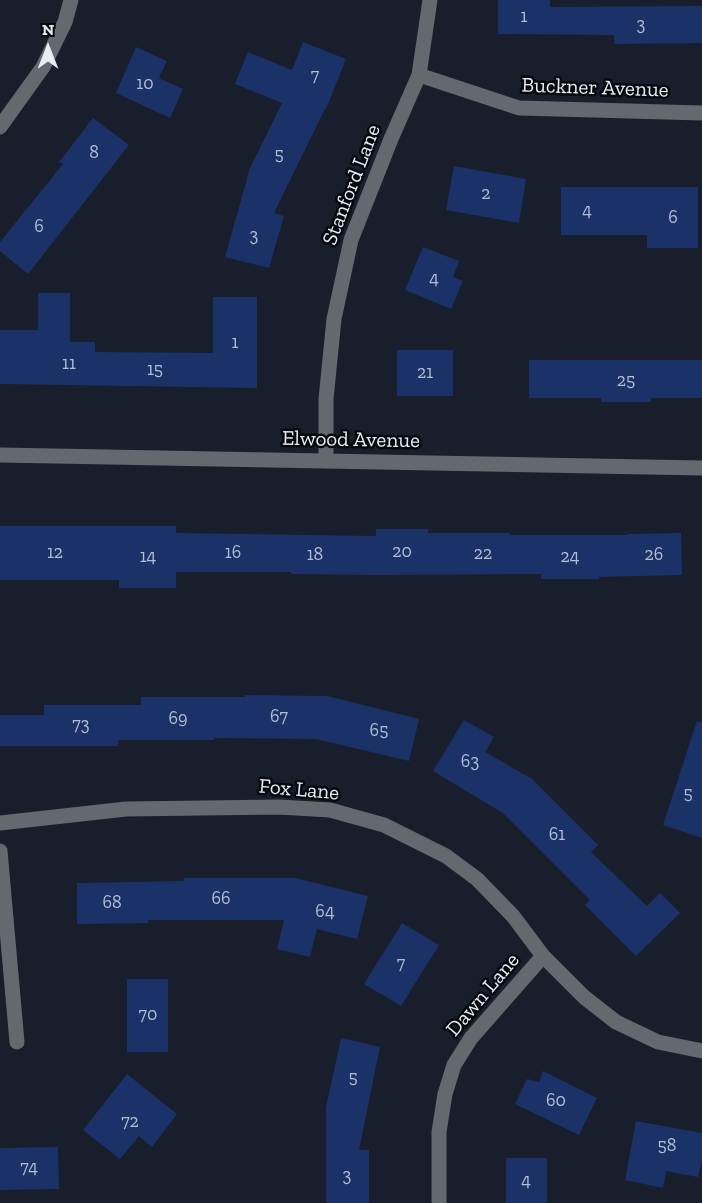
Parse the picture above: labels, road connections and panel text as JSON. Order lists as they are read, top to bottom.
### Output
{
  "streets": {
    "street": [
      "Buckner Avenue",
      "Stanford Lane",
      "Elwood Avenue",
      "Fox Lane",
      "Dawn Lane"
    ]
  },
  "crossings": [
    ["Buckner Avenue", "Stanford Lane"],
    ["Stanford Lane", "Elwood Avenue"],
    ["Fox Lane", "Dawn Lane"]
  ],
  "house_numbers": [
    "1",
    "3",
    "7",
    "10",
    "8",
    "5",
    "2",
    "4",
    "6",
    "6",
    "3",
    "4",
    "1",
    "11",
    "15",
    "21",
    "25",
    "20",
    "12",
    "16",
    "22",
    "18",
    "26",
    "14",
    "24",
    "67",
    "69",
    "73",
    "65",
    "63",
    "5",
    "61",
    "66",
    "68",
    "64",
    "7",
    "70",
    "5",
    "60",
    "72",
    "58",
    "74",
    "3",
    "4"
  ],
  "north": "top"
}
